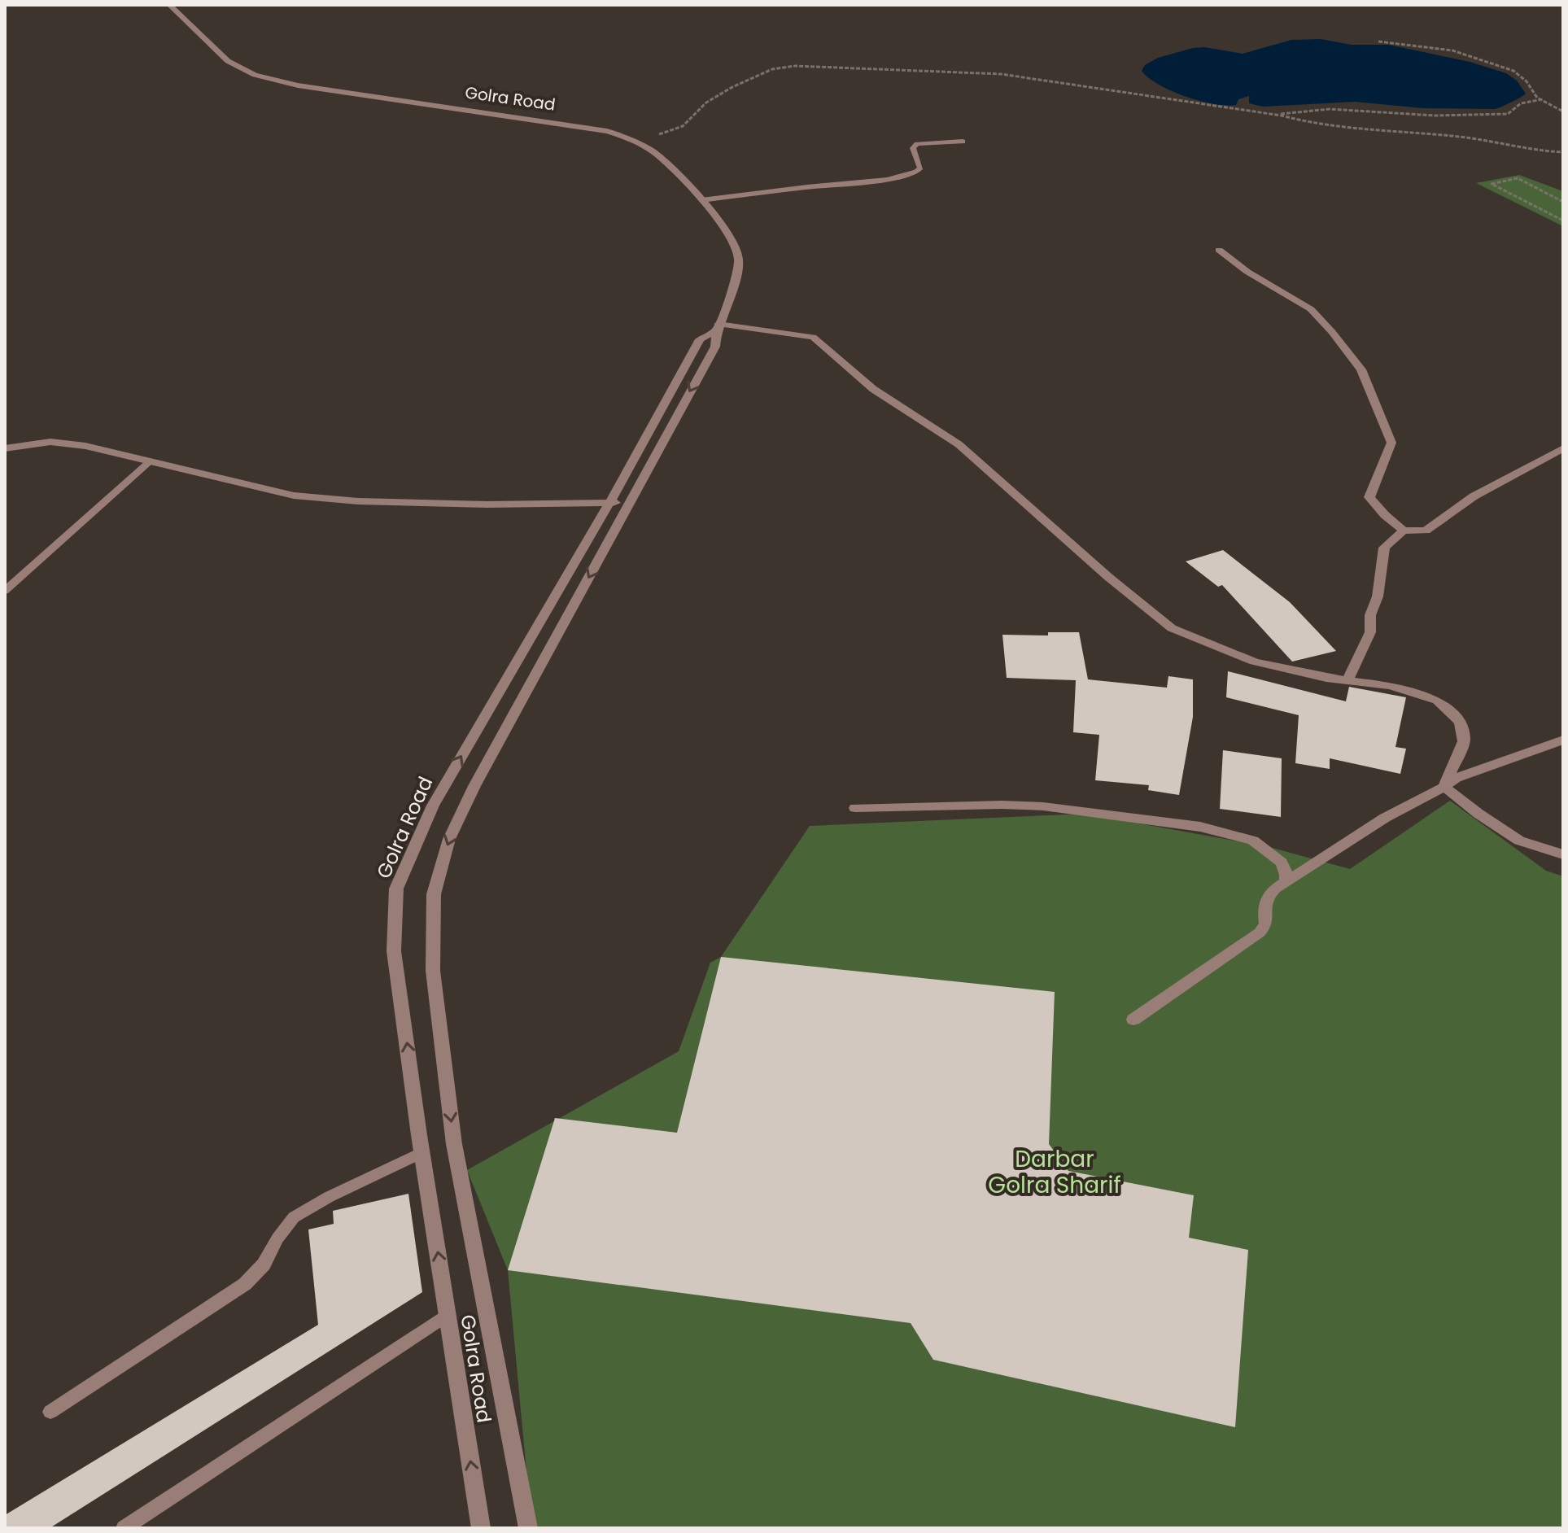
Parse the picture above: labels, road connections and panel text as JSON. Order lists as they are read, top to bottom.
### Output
{
  "streets": {
    "street": ["Golra Road"]
  },
  "parks": ["Darbar Golra Sharif"]
}
